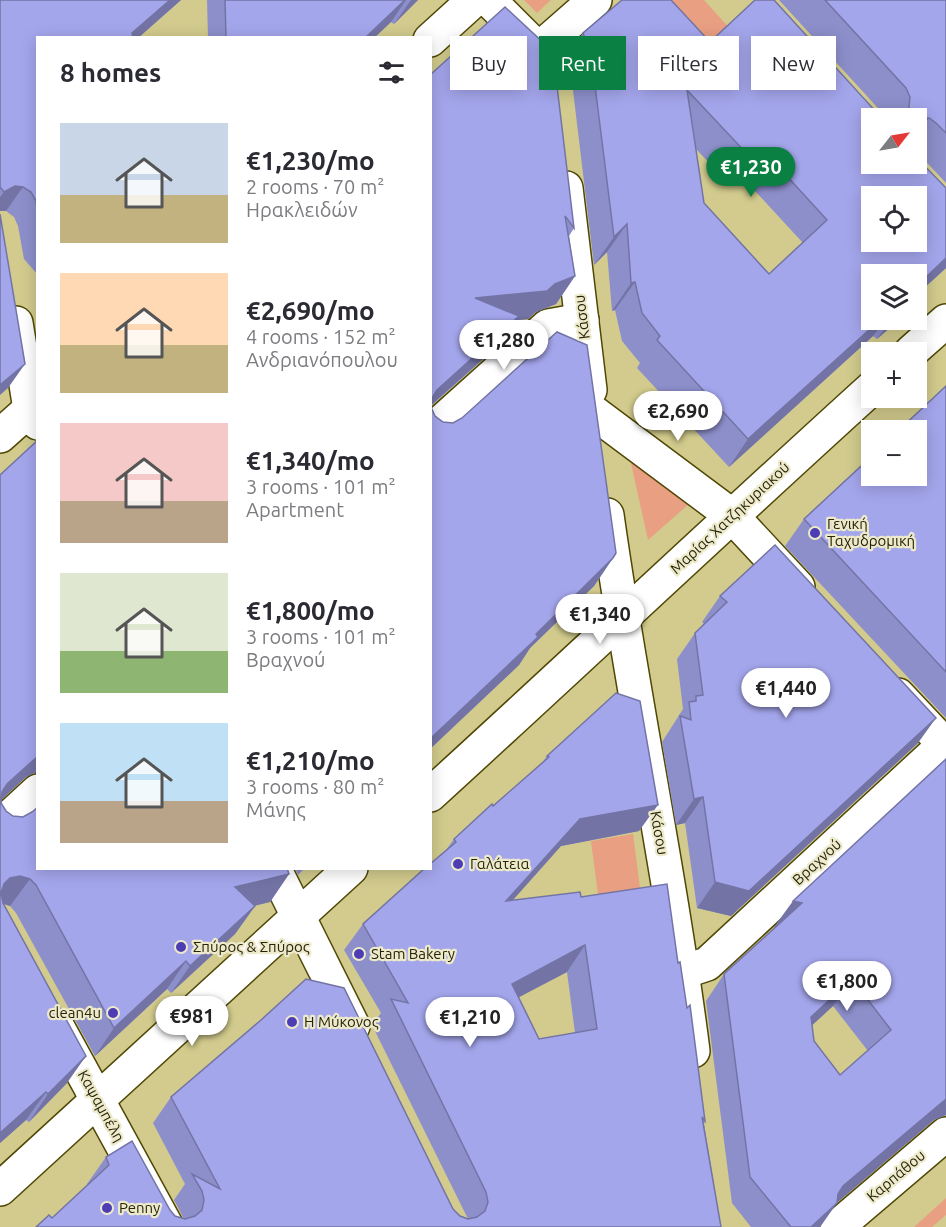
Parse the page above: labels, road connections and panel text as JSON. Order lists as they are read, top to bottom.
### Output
{
  "streets": {
    "street": [
      "Κάσου",
      "Μαρίας Χατζηκυριακού",
      "Βραχνού",
      "Καψαμπέλη",
      "Καρπάθου"
    ]
  },
  "crossings": [
    ["Κάσου", "Μαρίας Χατζηκυριακού"],
    ["Κάσου", "Βραχνού"]
  ],
  "places": [
    "Γενική Ταχυδρομική",
    "Γαλάτεια",
    "Σπύρος & Σπύρος",
    "Stam Bakery",
    "clean4u",
    "Η Μύκονος",
    "Penny"
  ],
  "north": "top right",
  "page": {
    "chip": [
      "Buy",
      "Rent",
      "Filters",
      "New"
    ],
    "heading": "8 homes",
    "map_buttons": ["+", "−"],
    "list": [
      {
        "name": "€1,230/mo",
        "note": "2 rooms · 70 m² · Ηρακλειδών"
      },
      {
        "name": "€2,690/mo",
        "note": "4 rooms · 152 m² · Ανδριανόπουλου"
      },
      {
        "name": "€1,340/mo",
        "note": "3 rooms · 101 m² · Apartment"
      },
      {
        "name": "€1,800/mo",
        "note": "3 rooms · 101 m² · Βραχνού"
      },
      {
        "name": "€1,210/mo",
        "note": "3 rooms · 80 m² · Μάνης"
      }
    ],
    "price": [
      "€1,230",
      "€1,280",
      "€2,690",
      "€1,340",
      "€1,440",
      "€1,800",
      "€981",
      "€1,210"
    ]
  }
}
